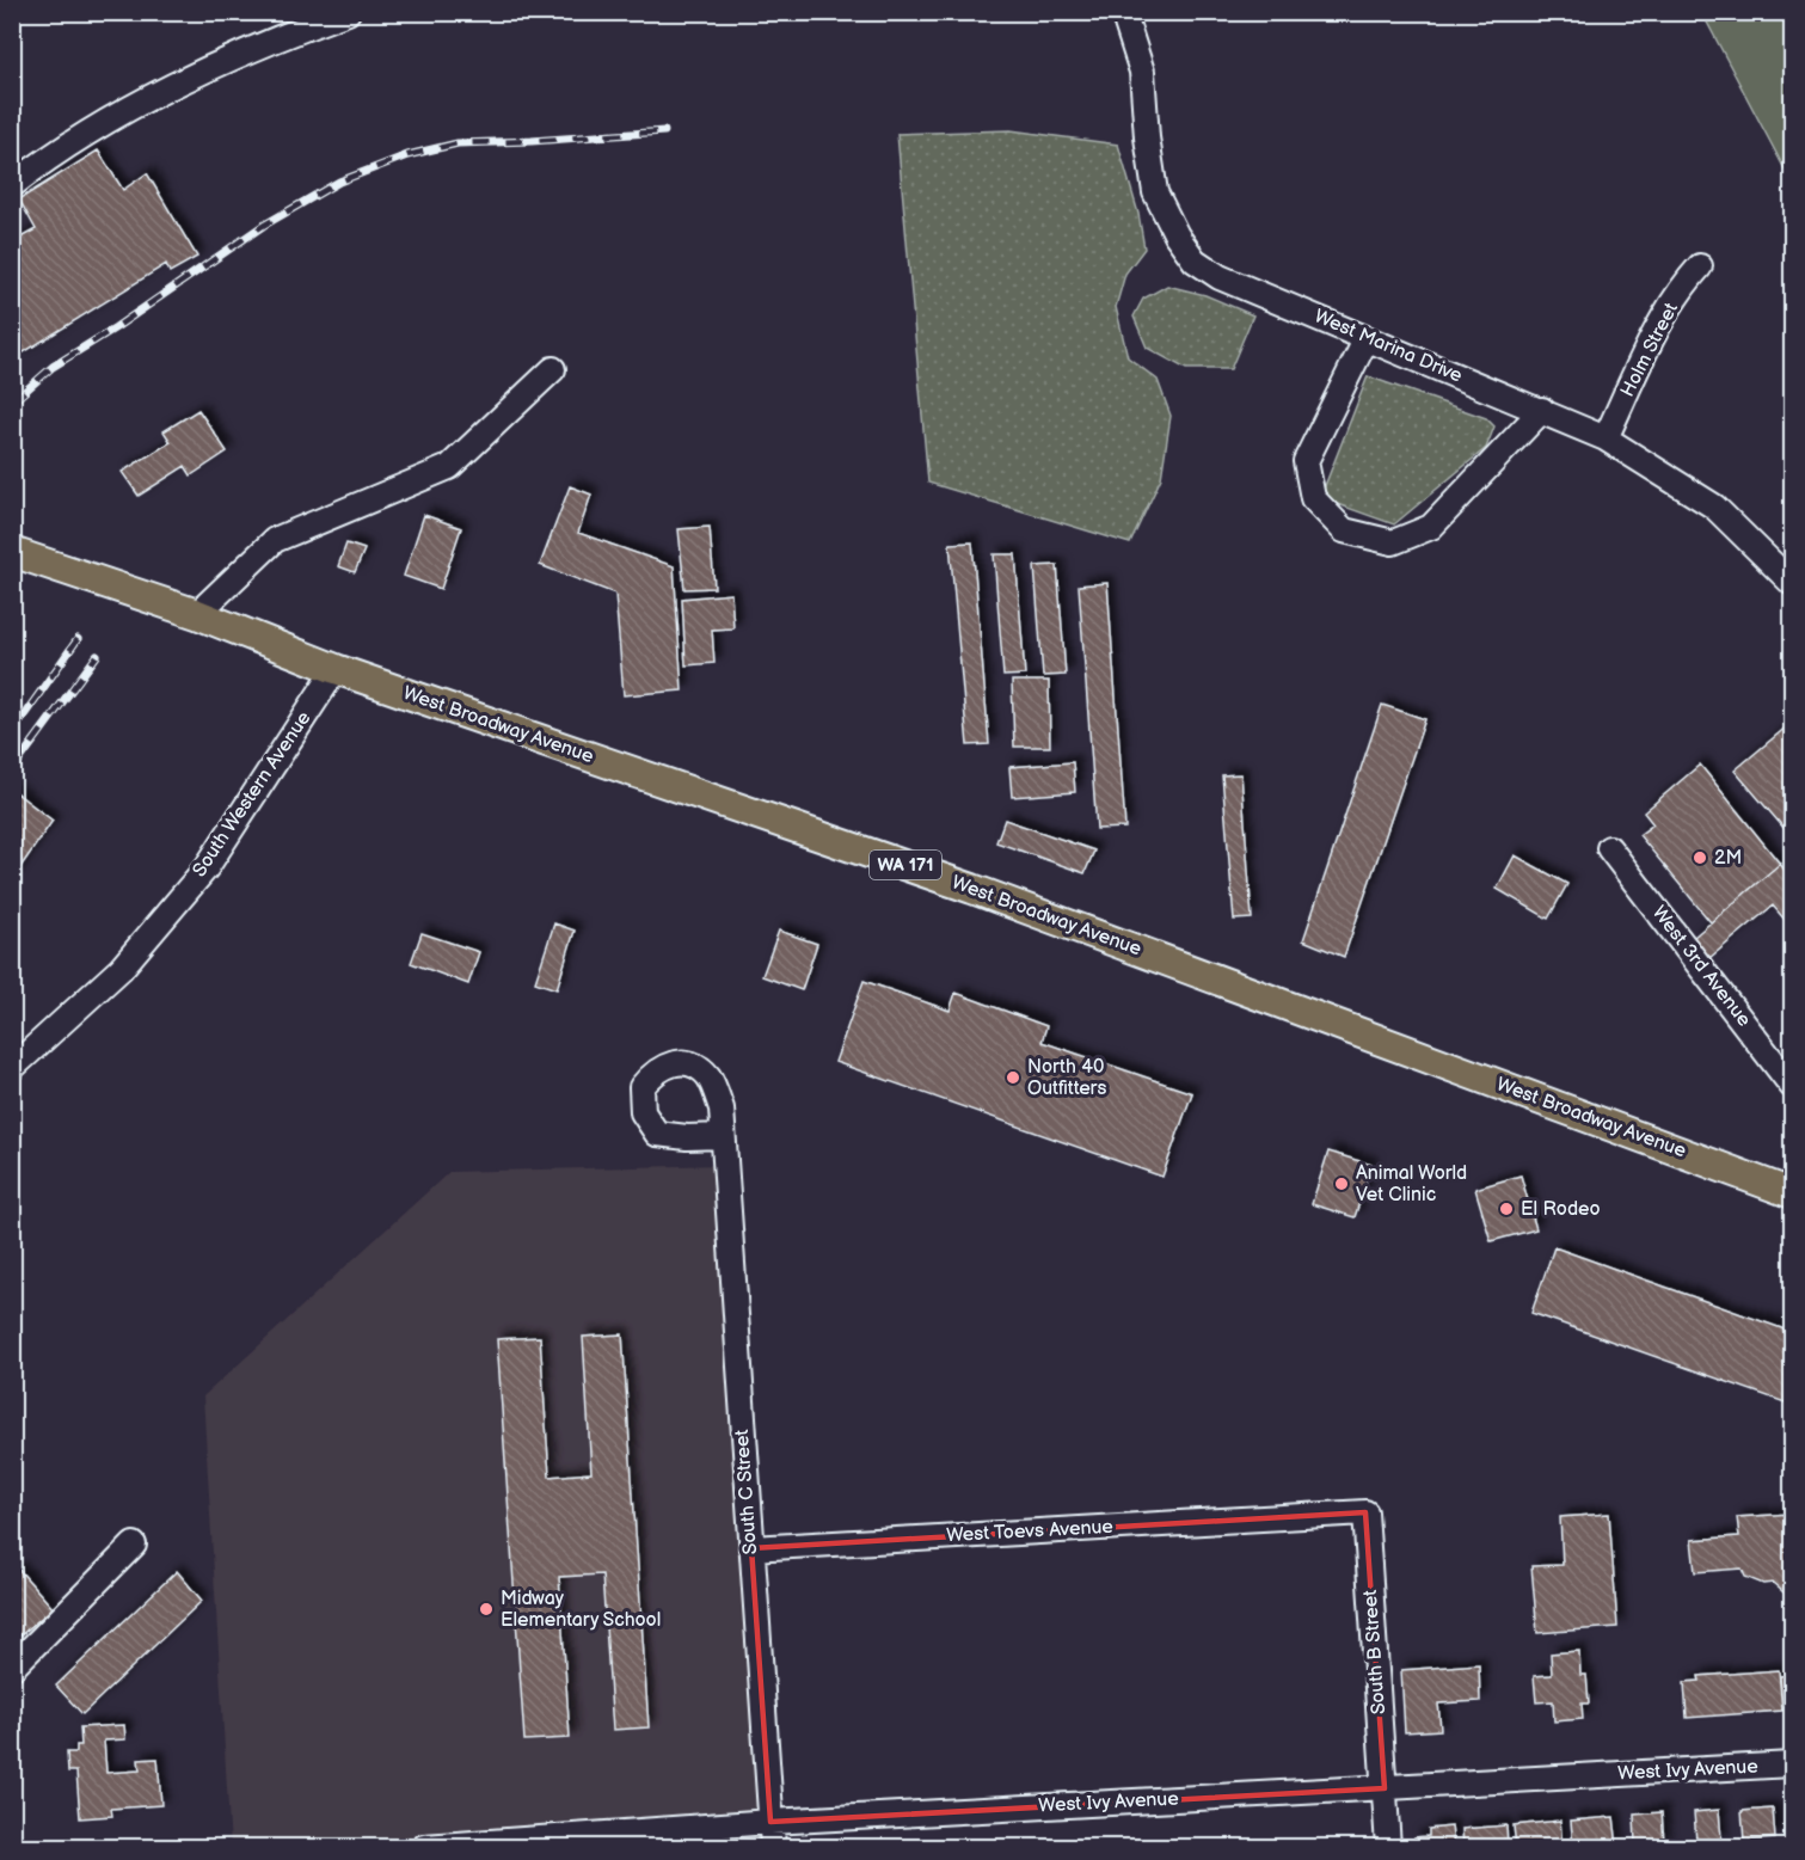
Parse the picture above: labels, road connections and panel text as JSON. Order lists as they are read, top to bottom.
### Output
{
  "streets": {
    "main road": ["West Broadway Avenue", "WA 171"],
    "street": [
      "West Marina Drive",
      "Holm Street",
      "South Western Avenue",
      "West 3rd Avenue",
      "South C Street",
      "West Toevs Avenue",
      "South B Street",
      "West Ivy Avenue"
    ]
  },
  "crossings": [
    ["West Marina Drive", "Holm Street"],
    ["West Broadway Avenue", "South Western Avenue"],
    ["South C Street", "West Toevs Avenue"],
    ["South C Street", "West Ivy Avenue"],
    ["West Toevs Avenue", "South B Street"],
    ["South B Street", "West Ivy Avenue"]
  ],
  "places": [
    "2M",
    "North 40 Outfitters",
    "Animal World Vet Clinic",
    "El Rodeo",
    "Midway Elementary School"
  ]
}
